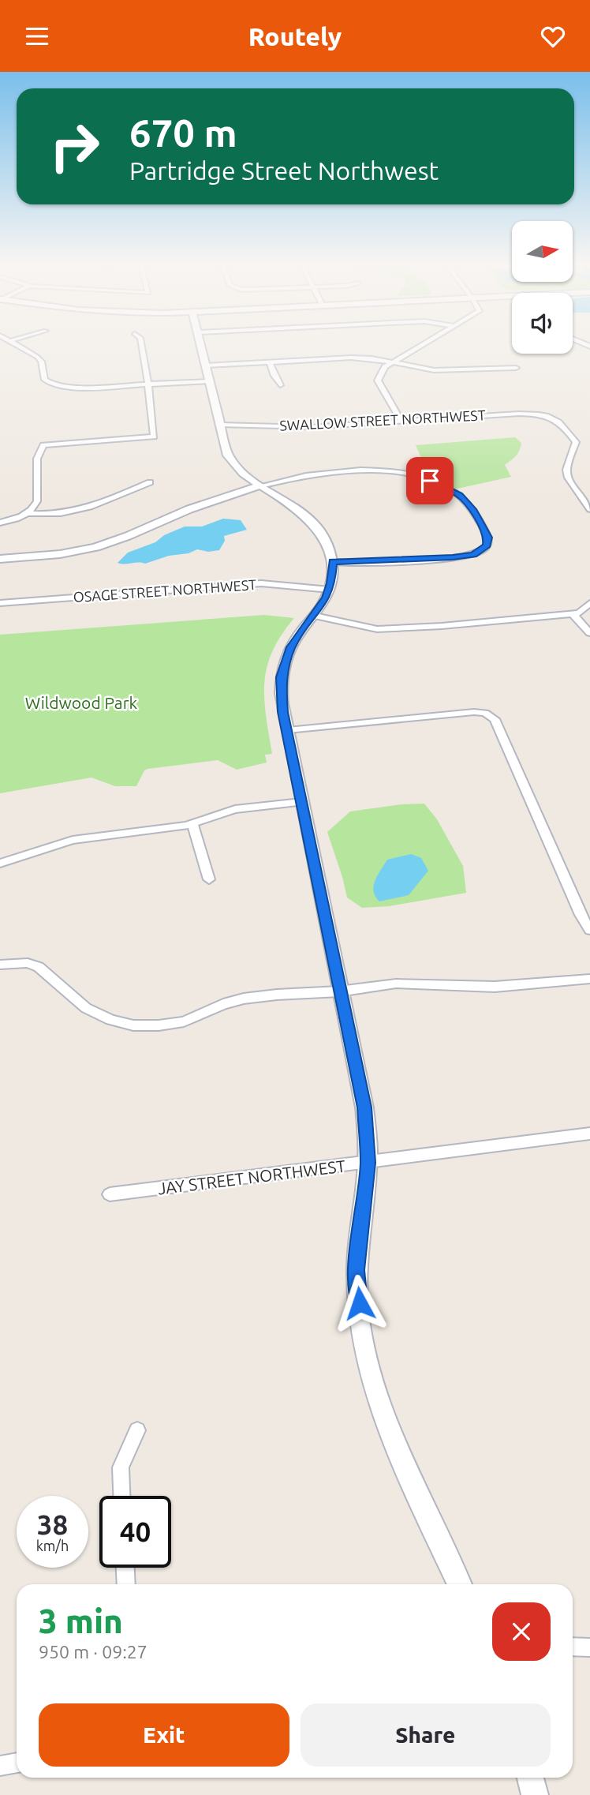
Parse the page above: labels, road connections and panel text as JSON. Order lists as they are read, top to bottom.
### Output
{
  "streets": {
    "street": ["SWALLOW STREET NORTHWEST", "OSAGE STREET NORTHWEST", "JAY STREET NORTHWEST"]
  },
  "parks": ["Wildwood Park"],
  "north": "right",
  "page": {
    "header": "Routely",
    "turn": ["670 m", "Partridge Street Northwest"],
    "speed": "38 km/h",
    "limit": "40",
    "heading": ["3 min", "950 m · 09:27"],
    "buttons": ["Exit", "Share"]
  }
}
